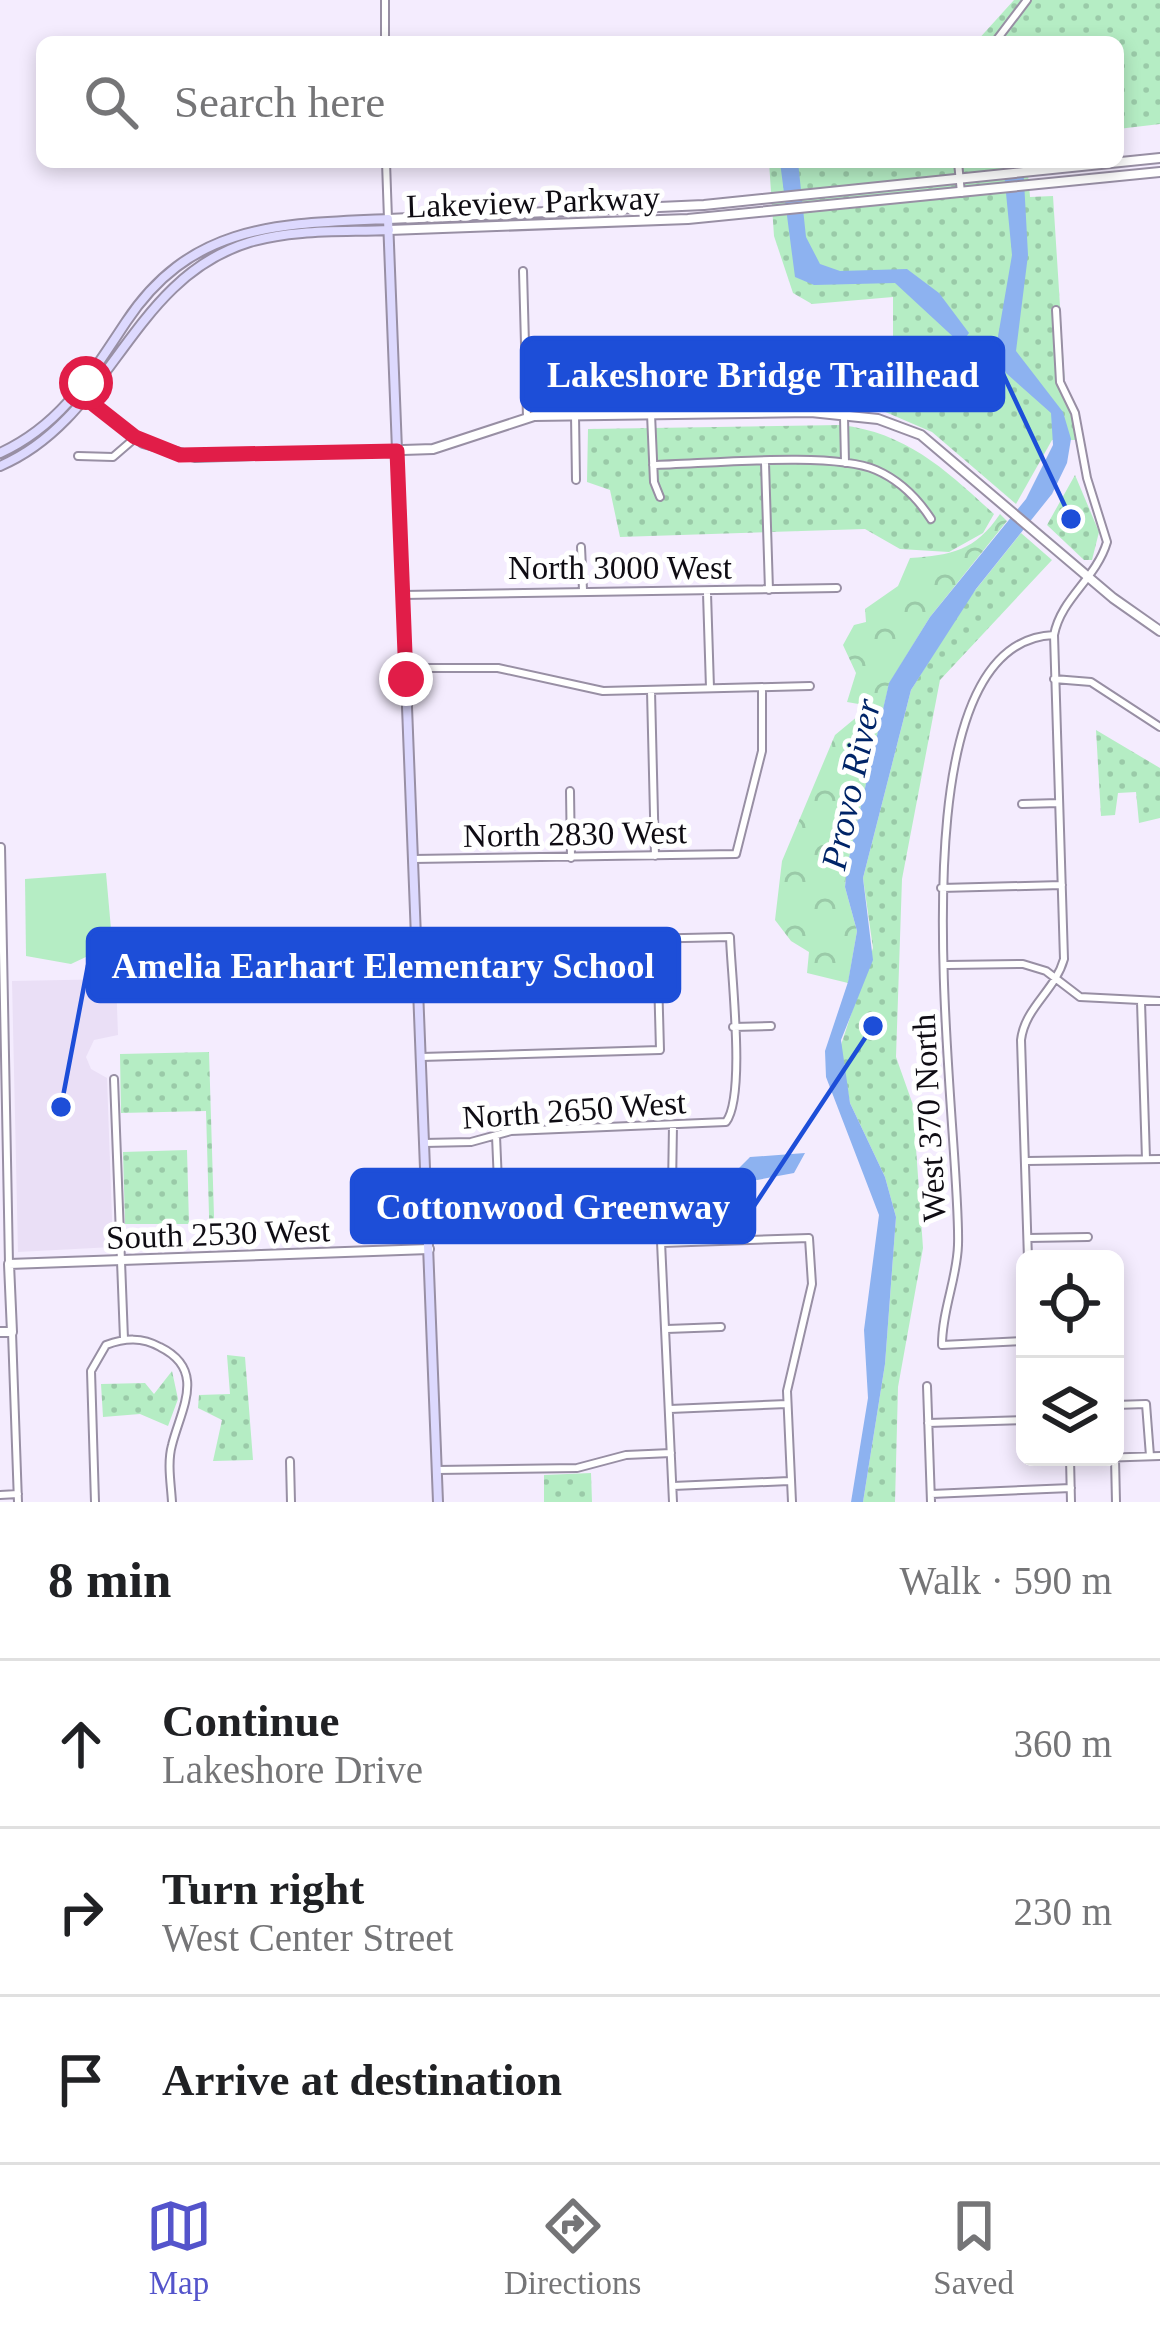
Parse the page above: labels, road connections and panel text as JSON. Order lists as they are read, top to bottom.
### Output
{
  "streets": {
    "main road": ["Lakeview Parkway"],
    "street": [
      "North 3000 West",
      "North 2830 West",
      "North 2650 West",
      "West 370 North",
      "South 2530 West"
    ]
  },
  "water": ["Provo River"],
  "places": ["Lakeshore Bridge Trailhead", "Cottonwood Greenway", "Amelia Earhart Elementary School"],
  "page": {
    "search": "Search here",
    "heading": ["8 min", "Walk · 590 m"],
    "list": [
      ["Continue", "Lakeshore Drive", "360 m"],
      ["Turn right", "West Center Street", "230 m"],
      "Arrive at destination"
    ],
    "nav": ["Map", "Directions", "Saved"]
  }
}
